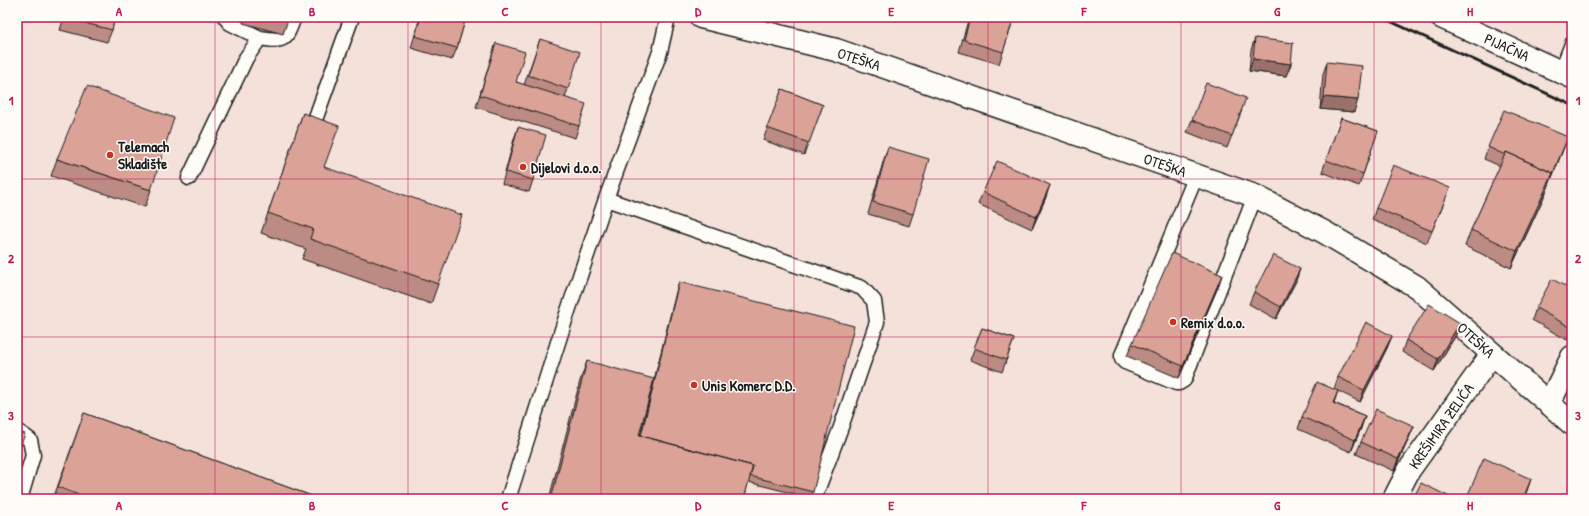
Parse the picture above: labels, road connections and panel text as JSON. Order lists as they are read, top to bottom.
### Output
{
  "streets": {
    "street": ["PIJAČNA", "OTEŠKA", "KREŠIMIRA ZELIĆA"]
  },
  "crossings": [
    ["OTEŠKA", "KREŠIMIRA ZELIĆA"]
  ],
  "places": [
    "Telemach Skladište",
    "Dijelovi d.o.o.",
    "Remix d.o.o.",
    "Unis Komerc D.D."
  ],
  "grid": {
    "columns": [
      "A",
      "B",
      "C",
      "D",
      "E",
      "F",
      "G",
      "H"
    ],
    "rows": ["1", "2", "3"]
  }
}
